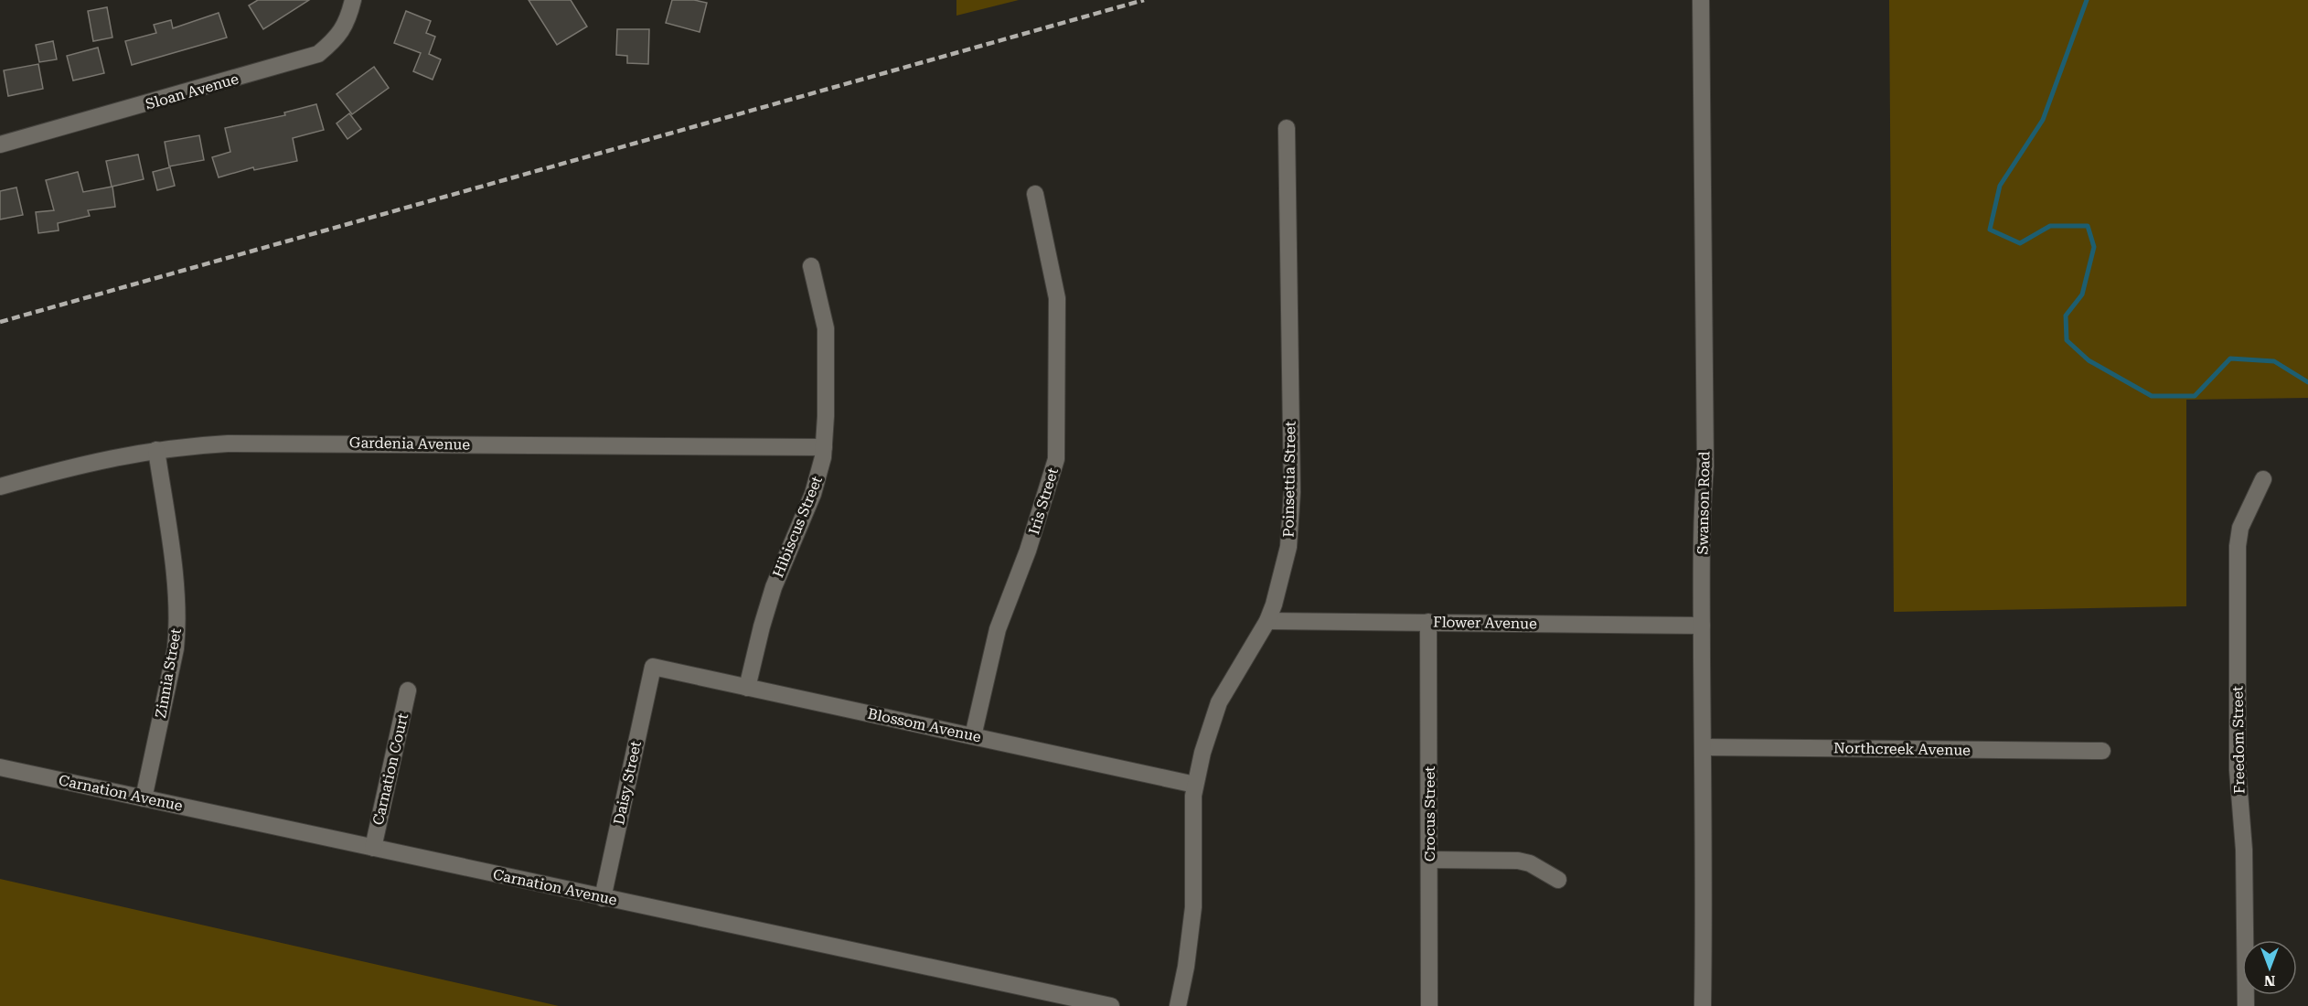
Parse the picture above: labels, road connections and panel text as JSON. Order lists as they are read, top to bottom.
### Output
{
  "streets": {
    "street": [
      "Sloan Avenue",
      "Gardenia Avenue",
      "Poinsettia Street",
      "Iris Street",
      "Swanson Road",
      "Hibiscus Street",
      "Flower Avenue",
      "Zinnia Street",
      "Blossom Avenue",
      "Freedom Street",
      "Northcreek Avenue",
      "Carnation Court",
      "Daisy Street",
      "Carnation Avenue",
      "Crocus Street"
    ]
  },
  "crossings": [
    ["Gardenia Avenue", "Hibiscus Street"],
    ["Gardenia Avenue", "Zinnia Street"],
    ["Poinsettia Street", "Flower Avenue"],
    ["Poinsettia Street", "Blossom Avenue"],
    ["Iris Street", "Blossom Avenue"],
    ["Swanson Road", "Flower Avenue"],
    ["Swanson Road", "Northcreek Avenue"],
    ["Hibiscus Street", "Blossom Avenue"],
    ["Flower Avenue", "Crocus Street"],
    ["Zinnia Street", "Carnation Avenue"],
    ["Blossom Avenue", "Daisy Street"],
    ["Carnation Court", "Carnation Avenue"],
    ["Daisy Street", "Carnation Avenue"]
  ],
  "north": "bottom"
}
